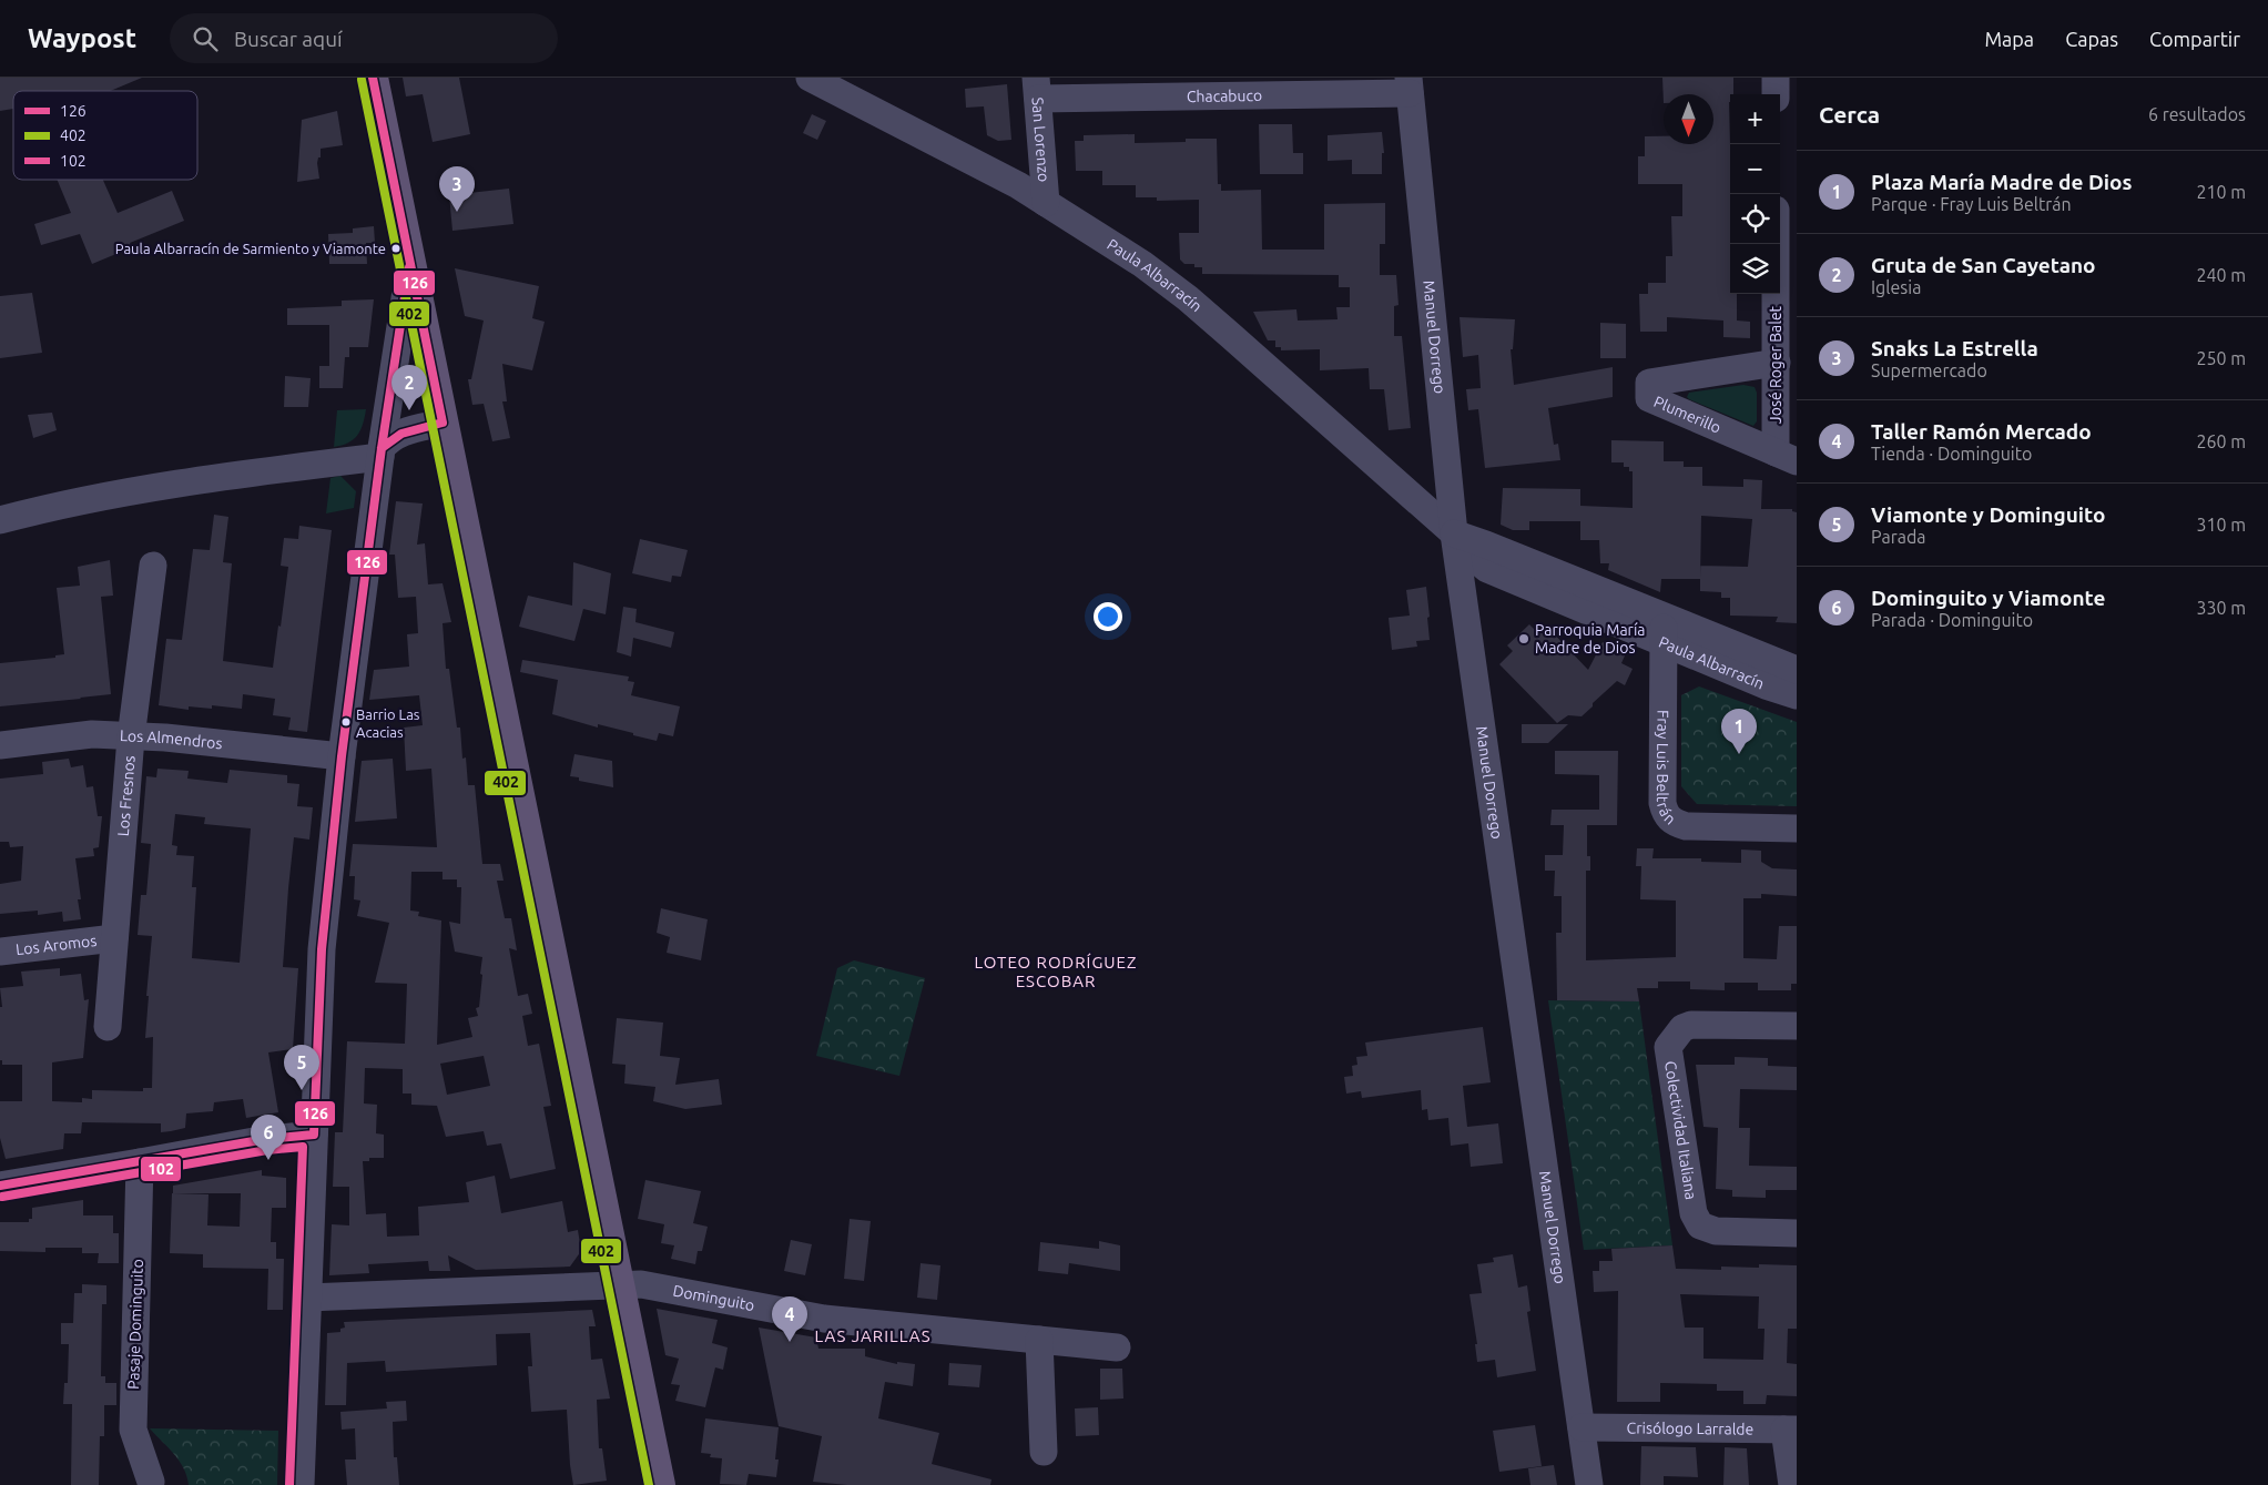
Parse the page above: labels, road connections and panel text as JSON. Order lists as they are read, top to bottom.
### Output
{
  "streets": {
    "street": [
      "Chacabuco",
      "San Lorenzo",
      "Paula Albarracín",
      "Manuel Dorrego",
      "José Roger Balet",
      "Plumerillo",
      "Los Almendros",
      "Fray Luis Beltrán",
      "Los Fresnos",
      "Los Aromos",
      "Colectividad Italiana",
      "Dominguito",
      "Pasaje Dominguito",
      "Crisólogo Larralde"
    ]
  },
  "crossings": [
    ["Chacabuco", "San Lorenzo"],
    ["Chacabuco", "Manuel Dorrego"],
    ["San Lorenzo", "Paula Albarracín"],
    ["Paula Albarracín", "Manuel Dorrego"],
    ["Paula Albarracín", "Fray Luis Beltrán"],
    ["Manuel Dorrego", "Crisólogo Larralde"],
    ["José Roger Balet", "Plumerillo"],
    ["Los Almendros", "Los Fresnos"],
    ["Los Fresnos", "Los Aromos"]
  ],
  "districts": ["LOTEO RODRÍGUEZ ESCOBAR", "LAS JARILLAS"],
  "places": ["Paula Albarracín de Sarmiento y Viamonte", "Parroquia María Madre de Dios", "Barrio Las Acacias"],
  "lines": ["transit line 126", "transit line 402", "transit line 102"],
  "legend": ["126", "402", "102"],
  "north": "bottom",
  "page": {
    "header": "Waypost",
    "search": "Buscar aquí",
    "nav": ["Mapa", "Capas", "Compartir"],
    "heading": ["Cerca", "6 resultados"],
    "map_buttons": ["+", "−"],
    "list": [
      {
        "mark": "1",
        "name": "Plaza María Madre de Dios",
        "note": "Parque · Fray Luis Beltrán",
        "value": "210 m"
      },
      {
        "mark": "2",
        "name": "Gruta de San Cayetano",
        "note": "Iglesia",
        "value": "240 m"
      },
      {
        "mark": "3",
        "name": "Snaks La Estrella",
        "note": "Supermercado",
        "value": "250 m"
      },
      {
        "mark": "4",
        "name": "Taller Ramón Mercado",
        "note": "Tienda · Dominguito",
        "value": "260 m"
      },
      {
        "mark": "5",
        "name": "Viamonte y Dominguito",
        "note": "Parada",
        "value": "310 m"
      },
      {
        "mark": "6",
        "name": "Dominguito y Viamonte",
        "note": "Parada · Dominguito",
        "value": "330 m"
      }
    ],
    "pins": [
      "3",
      "2",
      "1",
      "5",
      "6",
      "4"
    ]
  }
}
